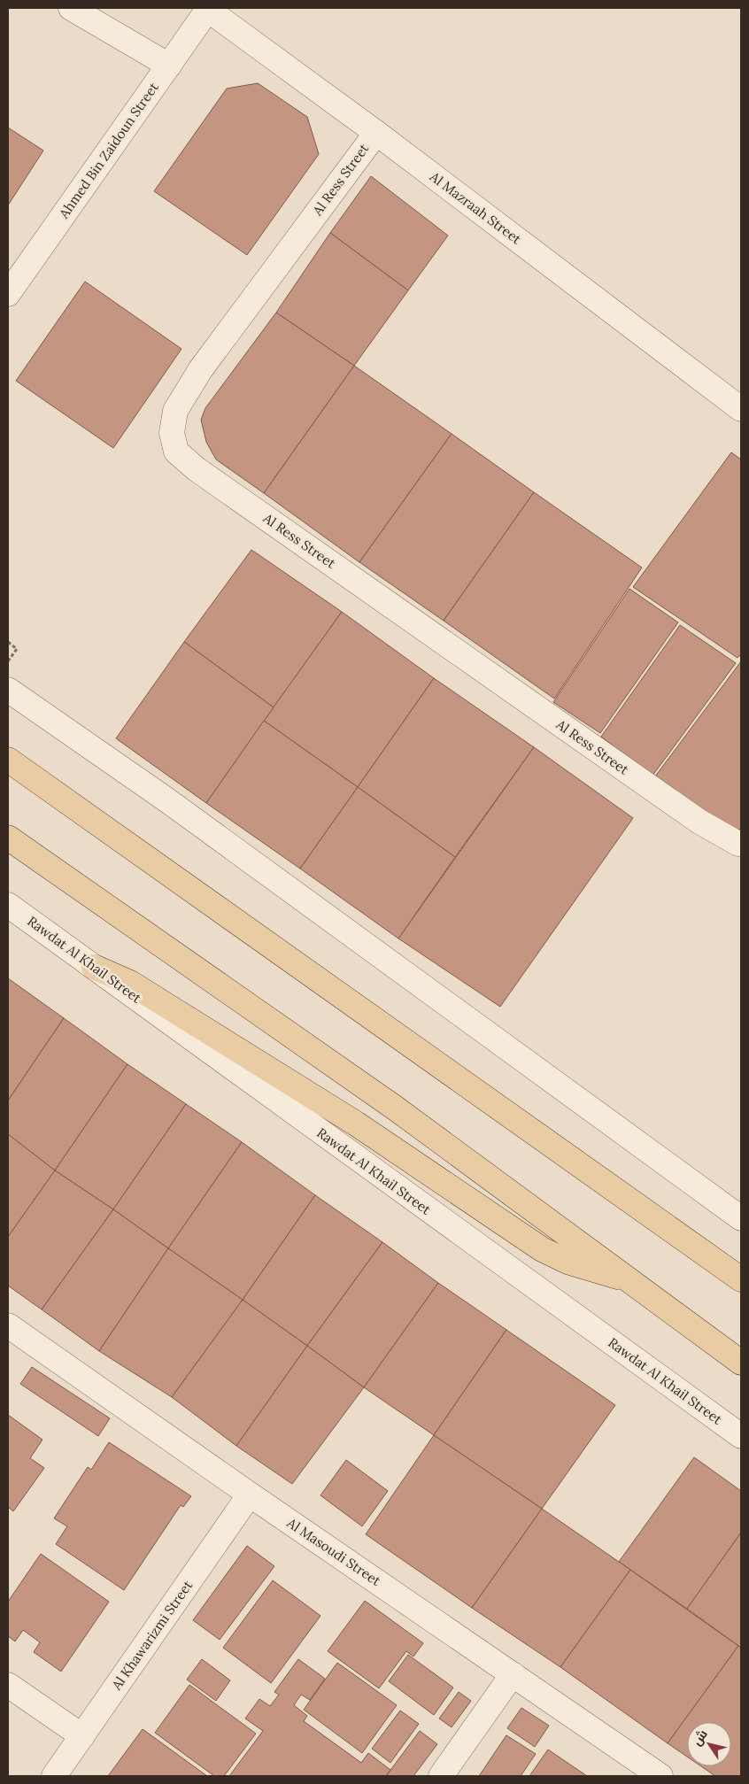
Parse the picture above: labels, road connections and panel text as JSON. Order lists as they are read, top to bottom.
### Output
{
  "streets": {
    "street": [
      "Ahmed Bin Zaidoun Street",
      "Al Ress Street",
      "Al Mazraah Street",
      "Rawdat Al Khail Street",
      "Al Masoudi Street",
      "Al Khawarizmi Street"
    ]
  },
  "crossings": [
    ["Ahmed Bin Zaidoun Street", "Al Mazraah Street"],
    ["Al Ress Street", "Al Mazraah Street"],
    ["Al Masoudi Street", "Al Khawarizmi Street"]
  ],
  "north": "top left"
}
